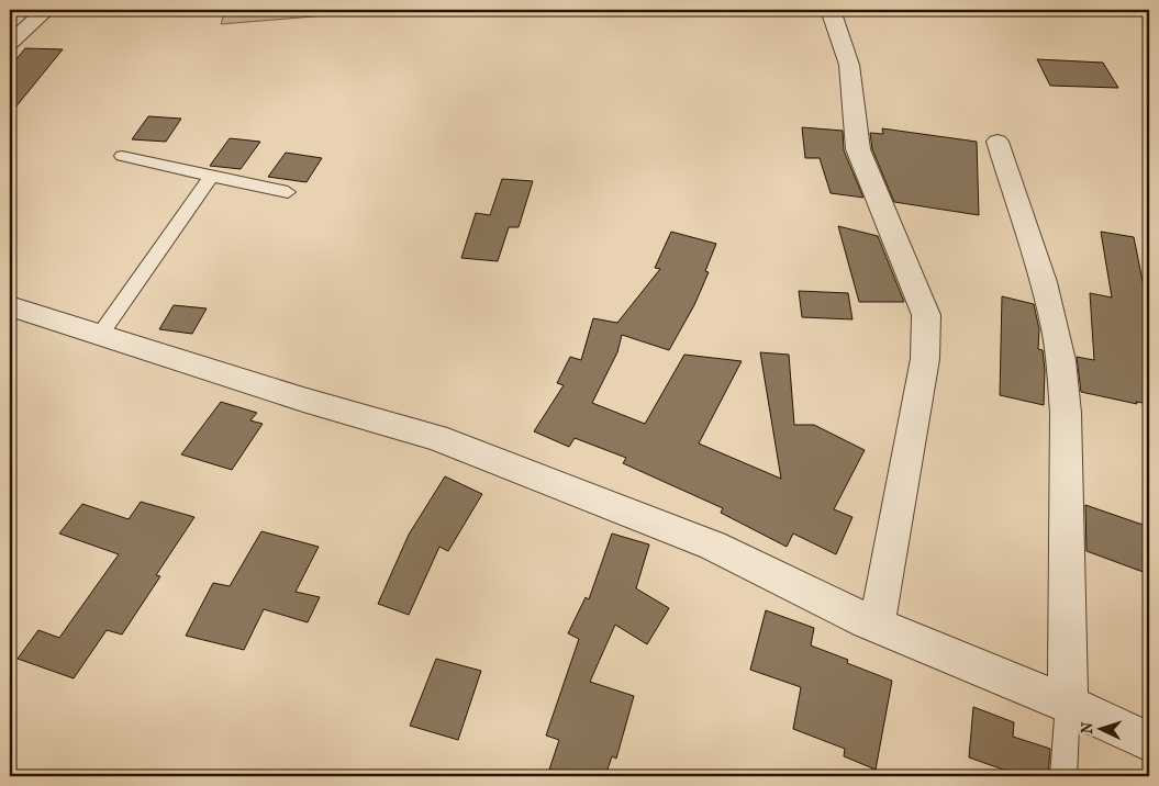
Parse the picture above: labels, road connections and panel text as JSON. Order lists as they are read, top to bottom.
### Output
{
  "north": "left"
}
